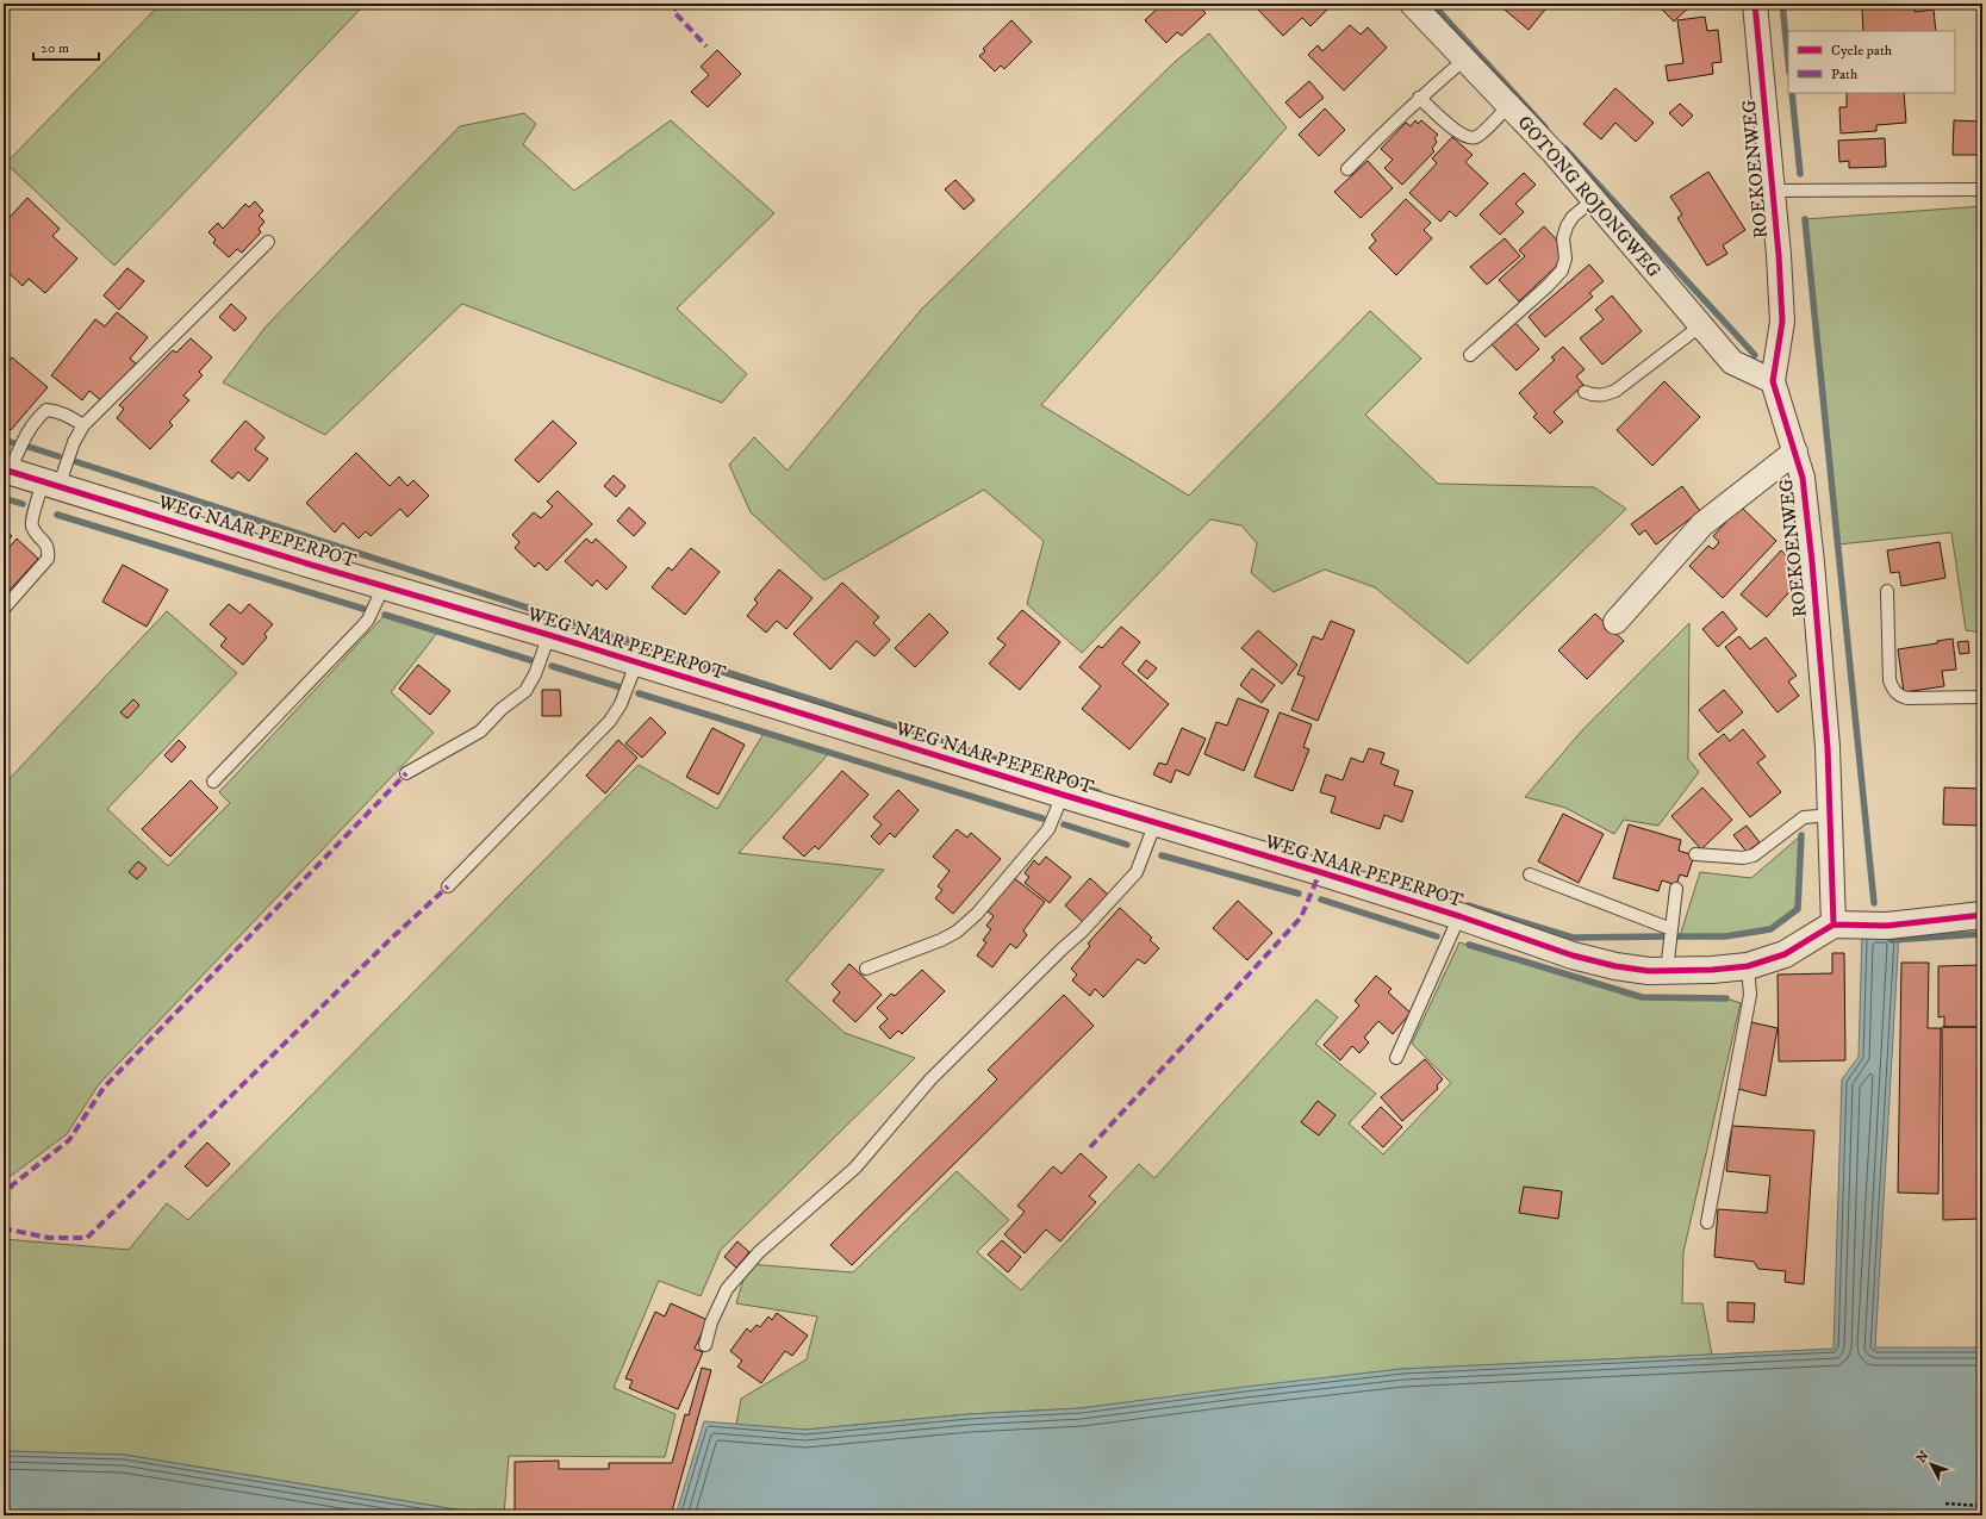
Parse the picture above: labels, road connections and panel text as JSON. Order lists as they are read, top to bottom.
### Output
{
  "streets": {
    "street": ["ROEKOENWEG", "GOTONG ROJONGWEG", "WEG NAAR PEPERPOT"]
  },
  "crossings": [
    ["ROEKOENWEG", "GOTONG ROJONGWEG"],
    ["ROEKOENWEG", "WEG NAAR PEPERPOT"]
  ],
  "legend": ["Cycle path", "Path"],
  "scale_bar": "20 m",
  "north": "top left"
}
